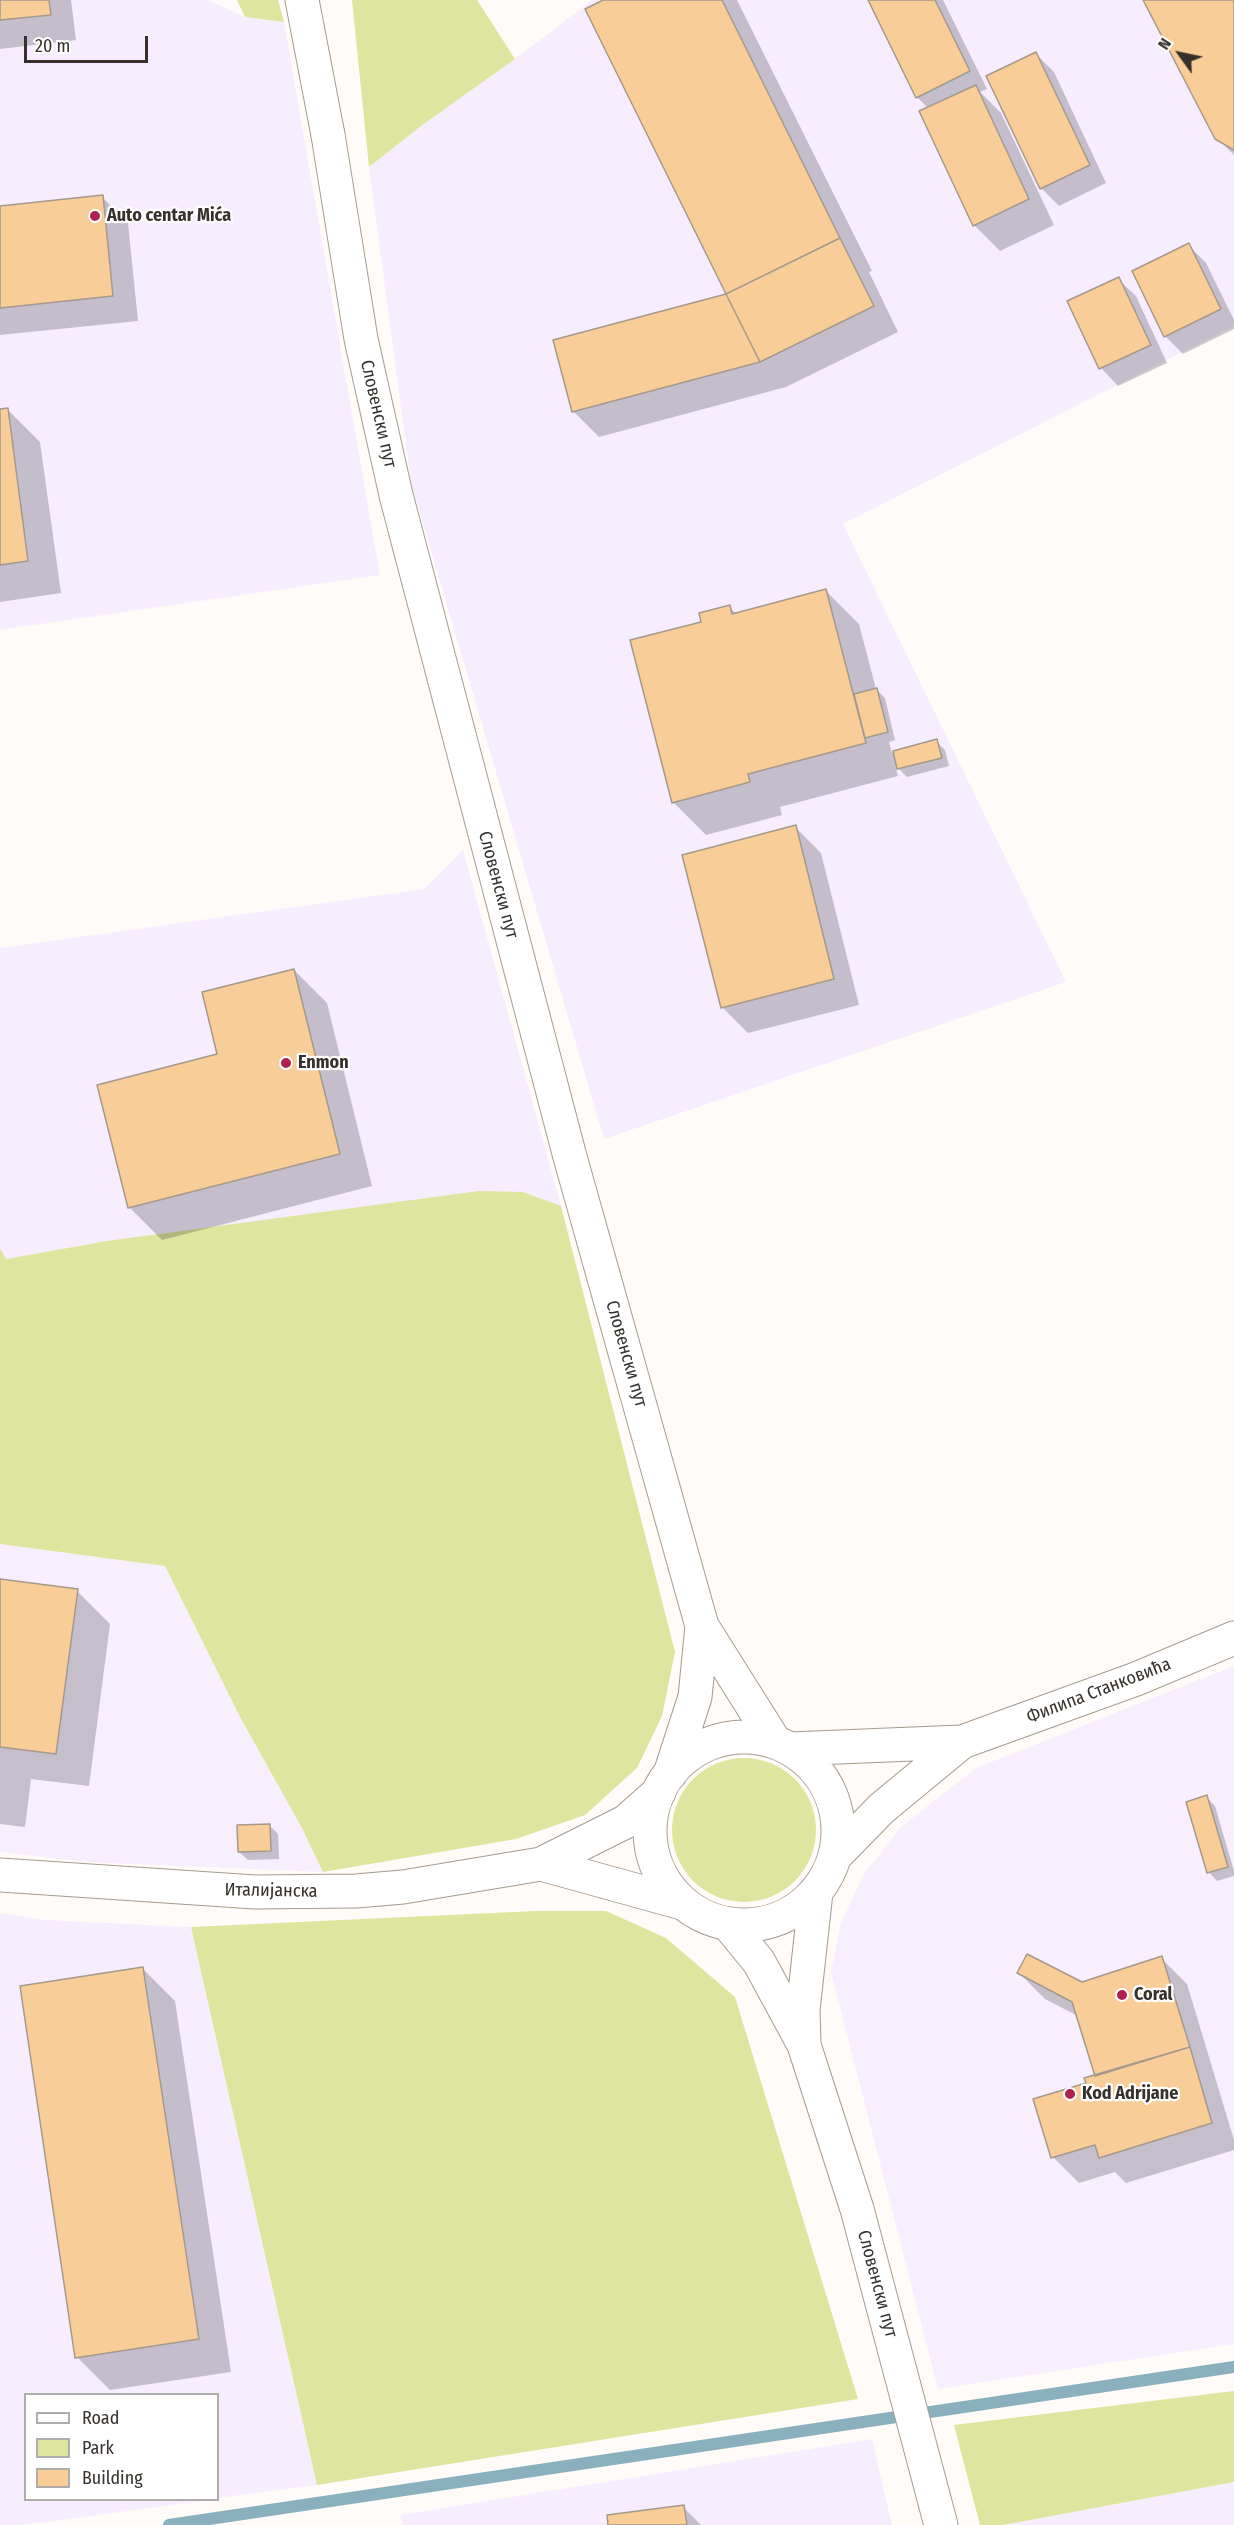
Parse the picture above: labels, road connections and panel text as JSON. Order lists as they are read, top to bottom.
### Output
{
  "streets": {
    "main road": ["Словенски пут", "Филипа Станковића", "Италијанска"]
  },
  "crossings": [
    ["Словенски пут", "Филипа Станковића"],
    ["Словенски пут", "Италијанска"],
    ["Филипа Станковића", "Италијанска"]
  ],
  "places": [
    "Auto centar Mića",
    "Enmon",
    "Coral",
    "Kod Adrijane"
  ],
  "legend": ["Road", "Park", "Building"],
  "scale_bar": "20 m",
  "north": "top left"
}
